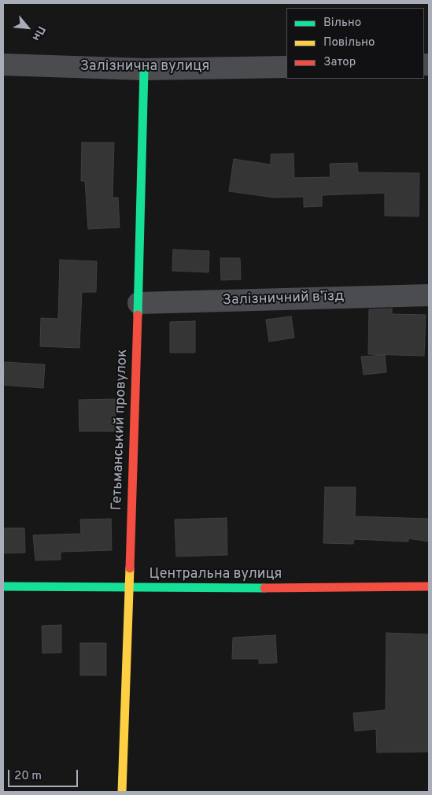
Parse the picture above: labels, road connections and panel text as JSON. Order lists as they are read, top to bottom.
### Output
{
  "streets": {
    "street": [
      "Залізнична вулиця",
      "Залізничний в’їзд",
      "Гетьманський провулок",
      "Центральна вулиця"
    ]
  },
  "crossings": [
    ["Залізнична вулиця", "Гетьманський провулок"],
    ["Залізничний в’їзд", "Гетьманський провулок"],
    ["Гетьманський провулок", "Центральна вулиця"]
  ],
  "legend": ["Вільно", "Повільно", "Затор"],
  "scale_bar": "20 m",
  "north": "bottom right"
}
